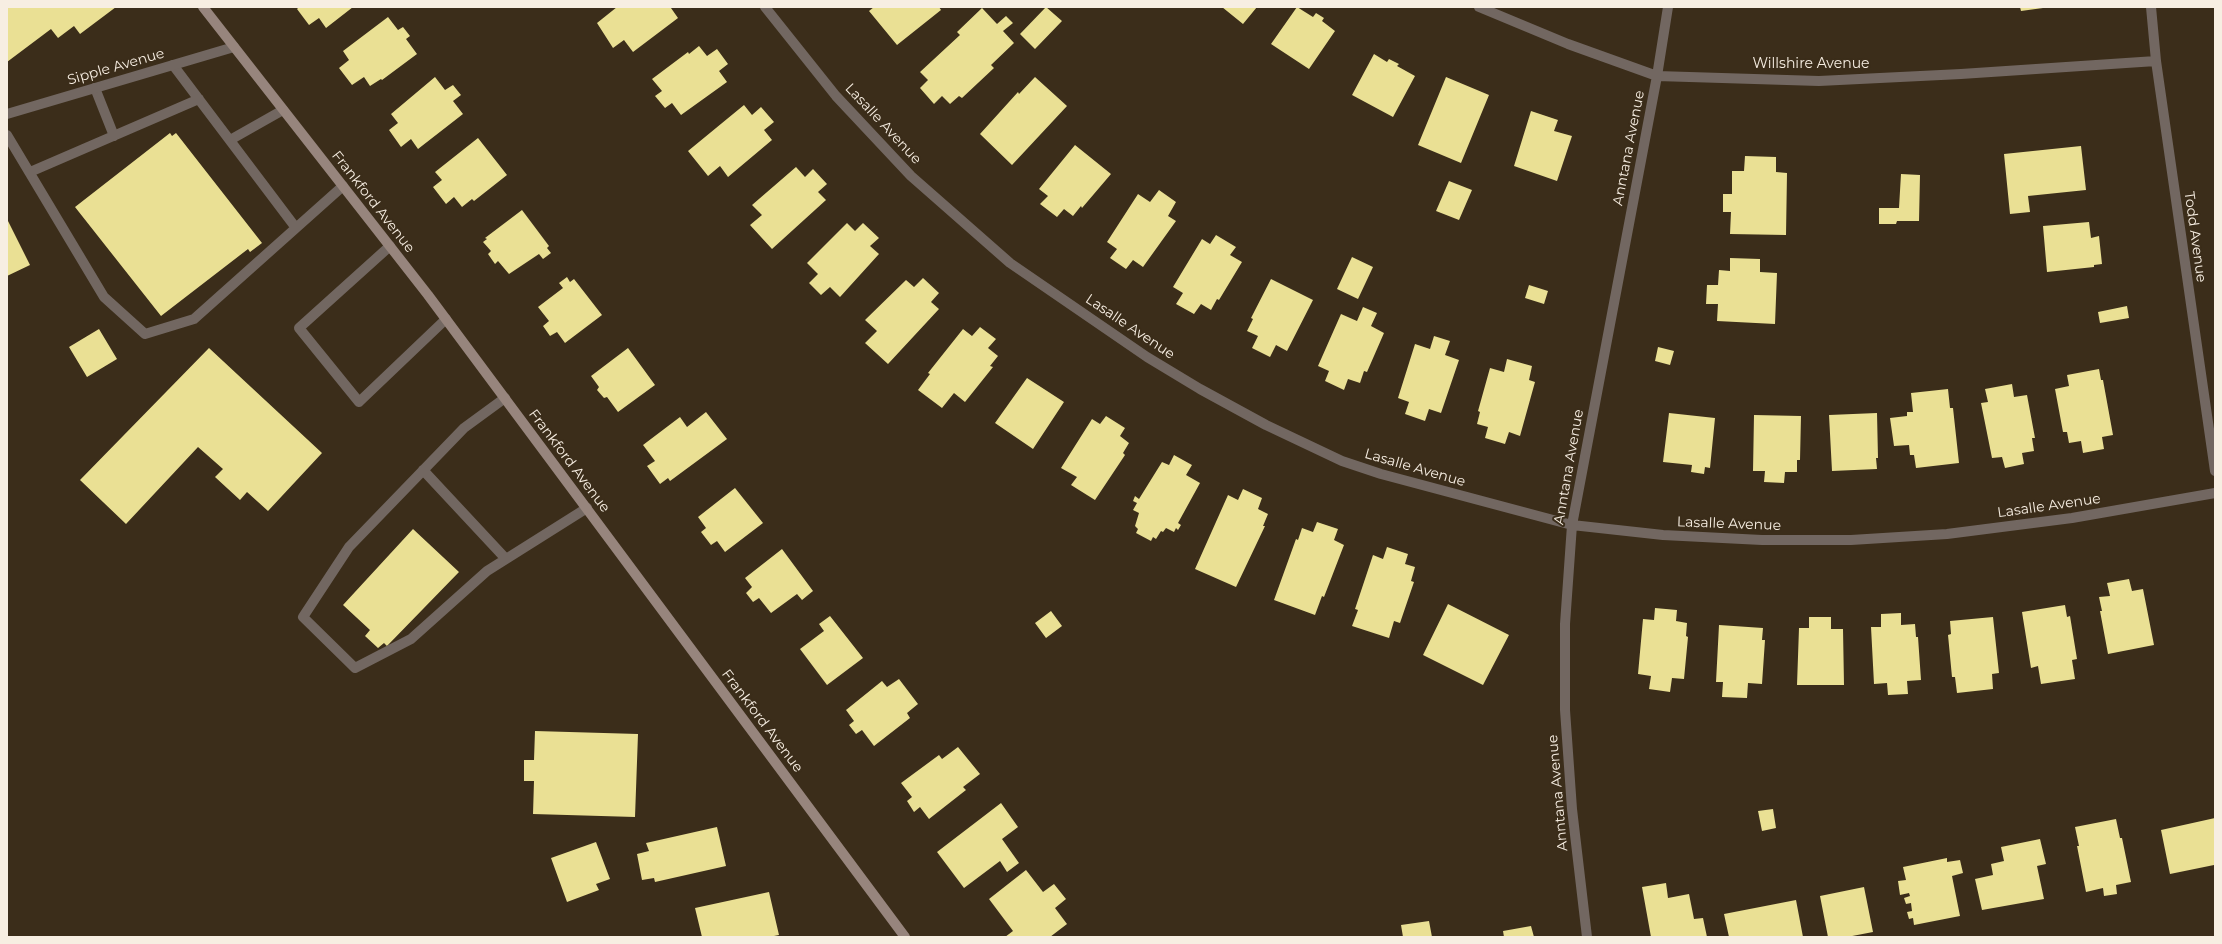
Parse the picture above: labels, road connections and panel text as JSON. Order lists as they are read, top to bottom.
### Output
{
  "streets": {
    "street": [
      "Willshire Avenue",
      "Sipple Avenue",
      "Lasalle Avenue",
      "Anntana Avenue",
      "Frankford Avenue",
      "Todd Avenue"
    ]
  },
  "crossings": [
    ["Willshire Avenue", "Anntana Avenue"],
    ["Willshire Avenue", "Todd Avenue"],
    ["Sipple Avenue", "Frankford Avenue"],
    ["Lasalle Avenue", "Anntana Avenue"]
  ]
}
